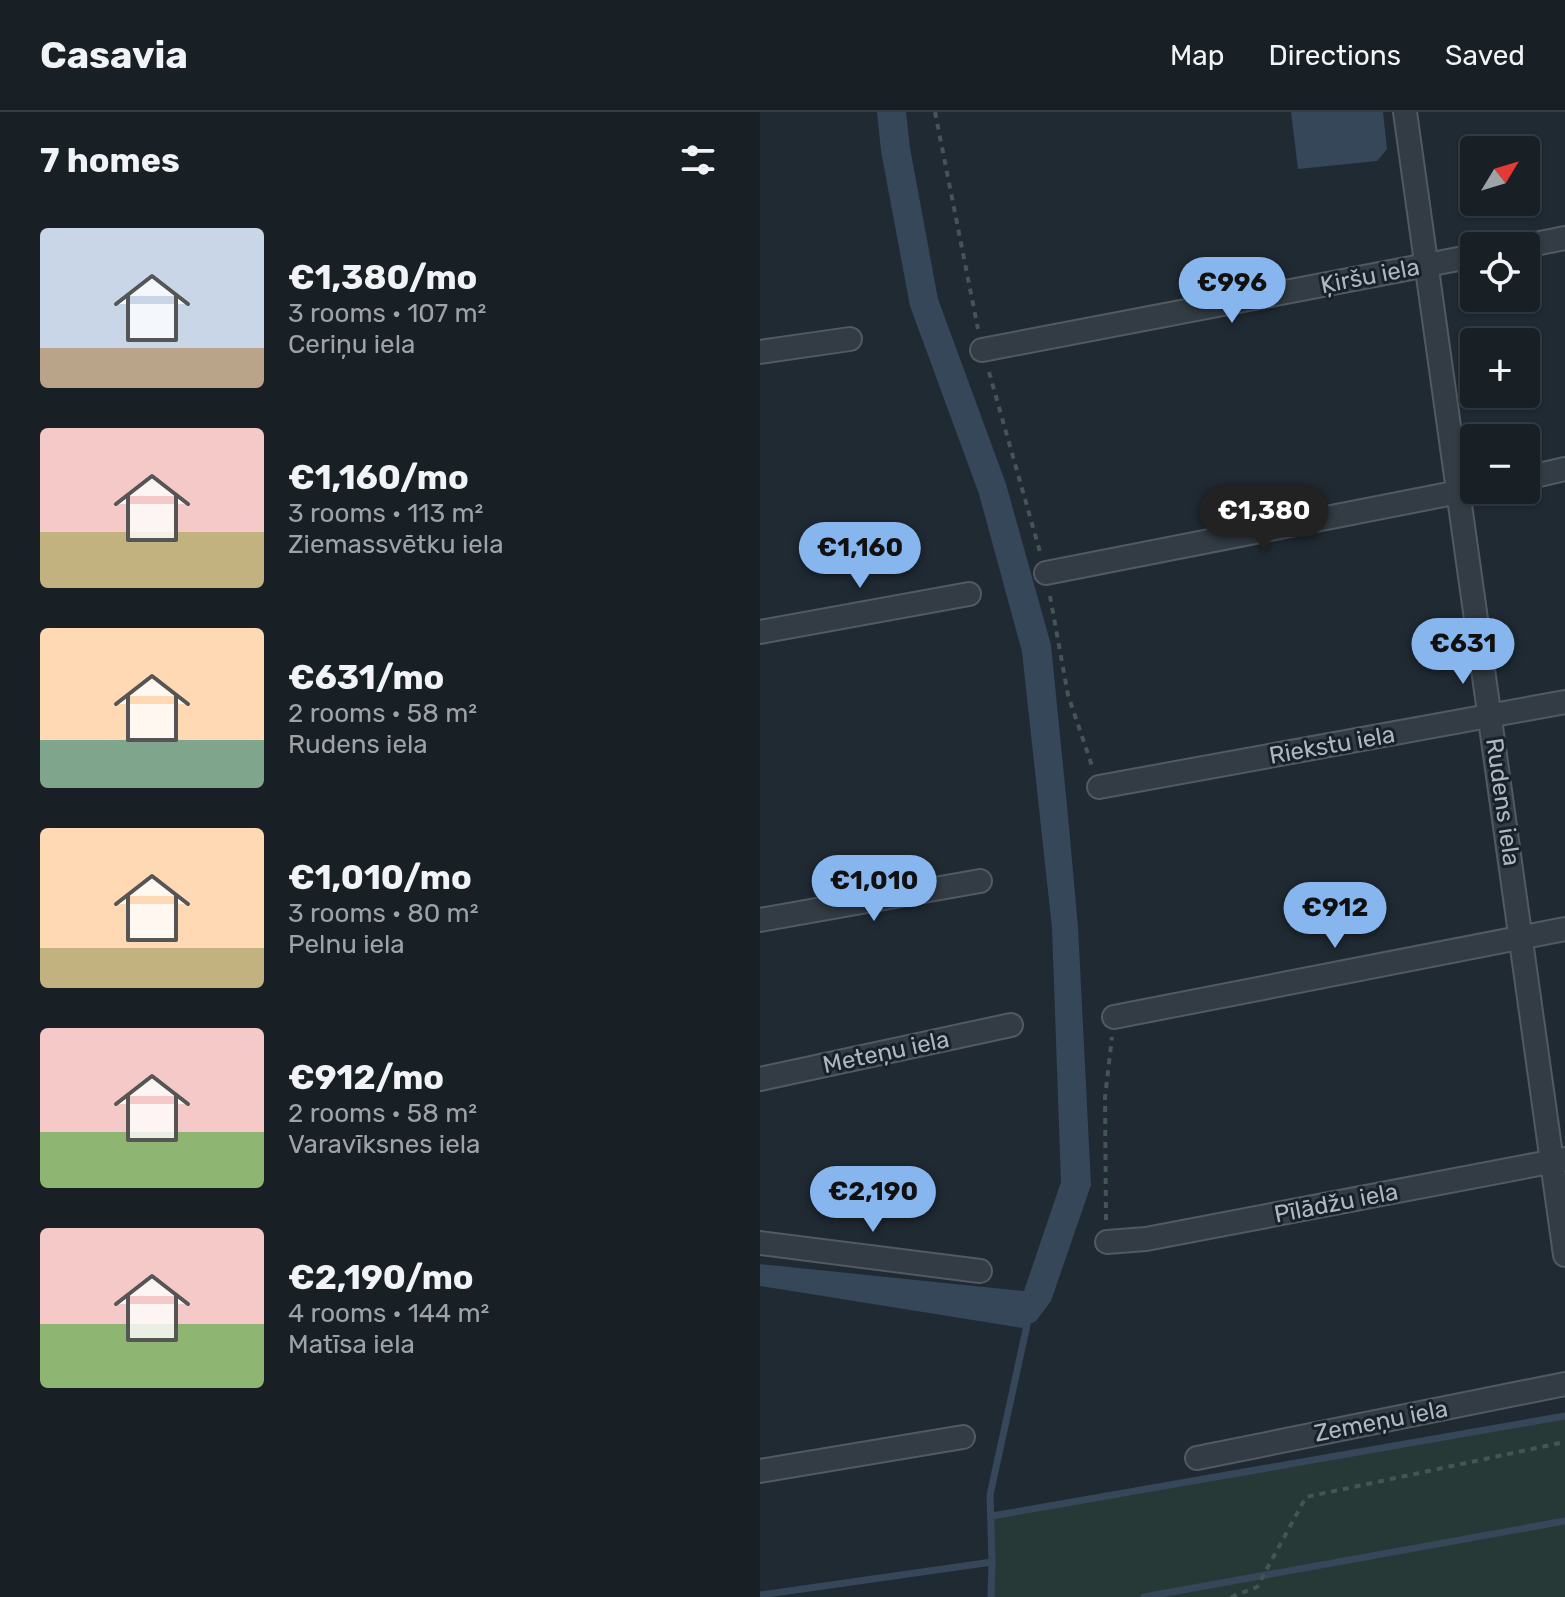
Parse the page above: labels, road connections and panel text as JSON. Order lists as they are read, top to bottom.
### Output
{
  "streets": {
    "street": [
      "Ķiršu iela",
      "Riekstu iela",
      "Rudens iela",
      "Meteņu iela",
      "Pīlādžu iela",
      "Zemeņu iela"
    ]
  },
  "crossings": [
    ["Ķiršu iela", "Rudens iela"],
    ["Riekstu iela", "Rudens iela"],
    ["Rudens iela", "Pīlādžu iela"]
  ],
  "north": "top right",
  "page": {
    "header": "Casavia",
    "nav": ["Map", "Directions", "Saved"],
    "heading": "7 homes",
    "map_buttons": ["+", "−"],
    "list": [
      {
        "name": "€1,380/mo",
        "note": "3 rooms · 107 m² · Ceriņu iela"
      },
      {
        "name": "€1,160/mo",
        "note": "3 rooms · 113 m² · Ziemassvētku iela"
      },
      {
        "name": "€631/mo",
        "note": "2 rooms · 58 m² · Rudens iela"
      },
      {
        "name": "€1,010/mo",
        "note": "3 rooms · 80 m² · Pelnu iela"
      },
      {
        "name": "€912/mo",
        "note": "2 rooms · 58 m² · Varavīksnes iela"
      },
      {
        "name": "€2,190/mo",
        "note": "4 rooms · 144 m² · Matīsa iela"
      }
    ],
    "price": [
      "€996",
      "€1,380",
      "€1,160",
      "€631",
      "€1,010",
      "€912",
      "€2,190"
    ]
  }
}
